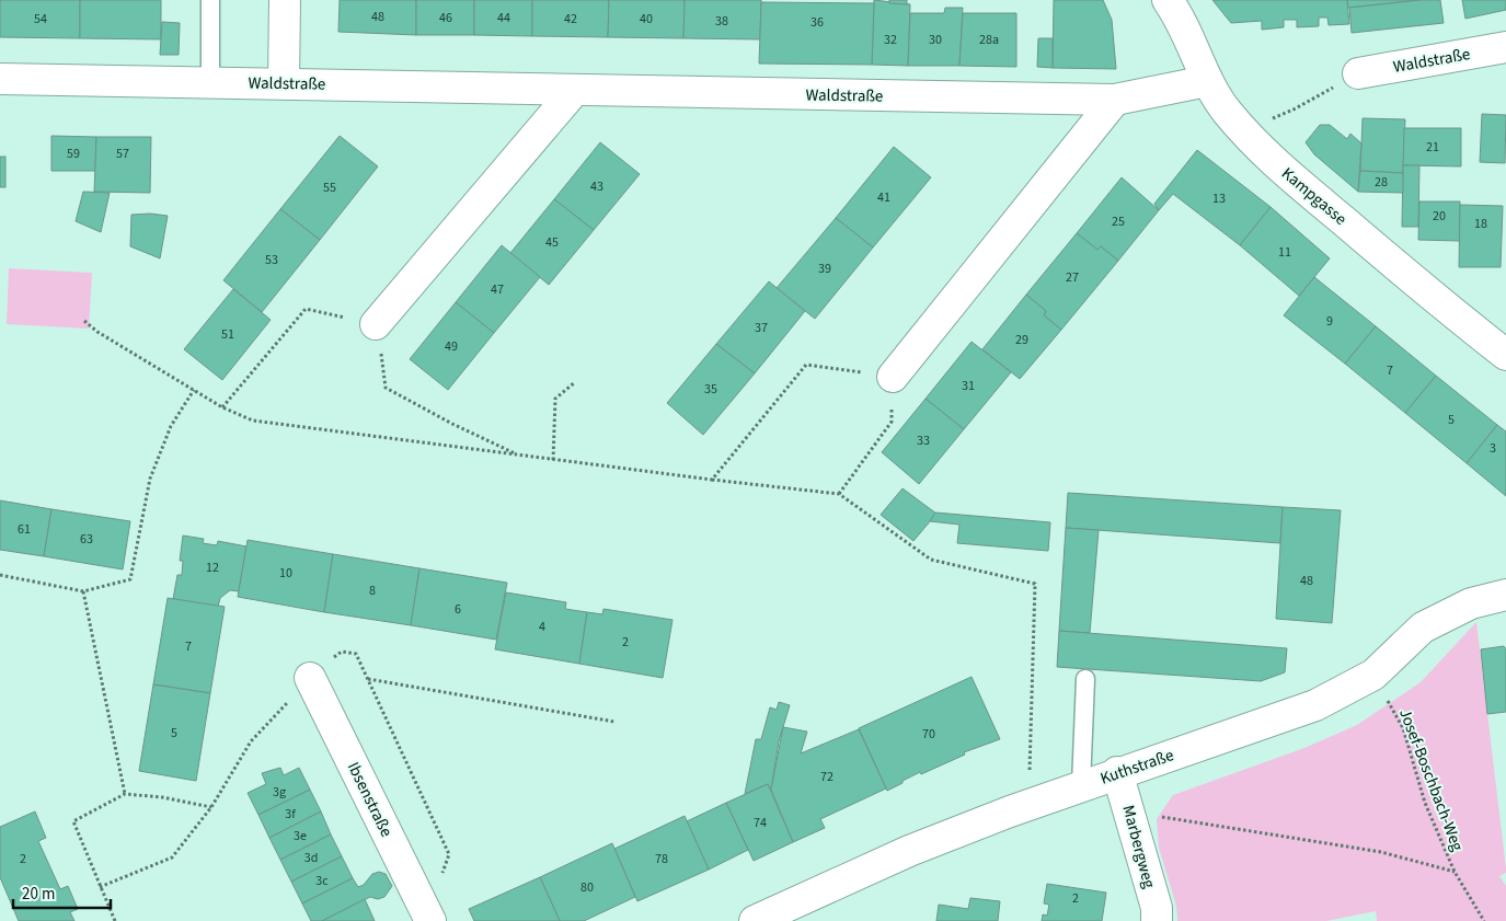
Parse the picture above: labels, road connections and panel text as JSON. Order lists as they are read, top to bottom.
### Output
{
  "streets": {
    "street": [
      "Waldstraße",
      "Kampgasse",
      "Kuthstraße",
      "Ibsenstraße",
      "Marbergweg"
    ],
    "path": ["Josef-Boschbach-Weg"]
  },
  "crossings": [
    ["Waldstraße", "Kampgasse"],
    ["Kuthstraße", "Josef-Boschbach-Weg"],
    ["Kuthstraße", "Marbergweg"]
  ],
  "house_numbers": [
    "48",
    "46",
    "44",
    "54",
    "42",
    "40",
    "38",
    "36",
    "32",
    "30",
    "28a",
    "21",
    "59",
    "57",
    "28",
    "43",
    "55",
    "41",
    "13",
    "20",
    "25",
    "18",
    "45",
    "11",
    "53",
    "39",
    "27",
    "47",
    "9",
    "37",
    "51",
    "29",
    "49",
    "7",
    "31",
    "35",
    "5",
    "33",
    "3",
    "61",
    "63",
    "12",
    "10",
    "48",
    "8",
    "6",
    "4",
    "2",
    "7",
    "5",
    "70",
    "72",
    "3g",
    "3f",
    "74",
    "3e",
    "3d",
    "2",
    "78",
    "3c",
    "80",
    "2"
  ],
  "scale_bar": "20 m"
}
